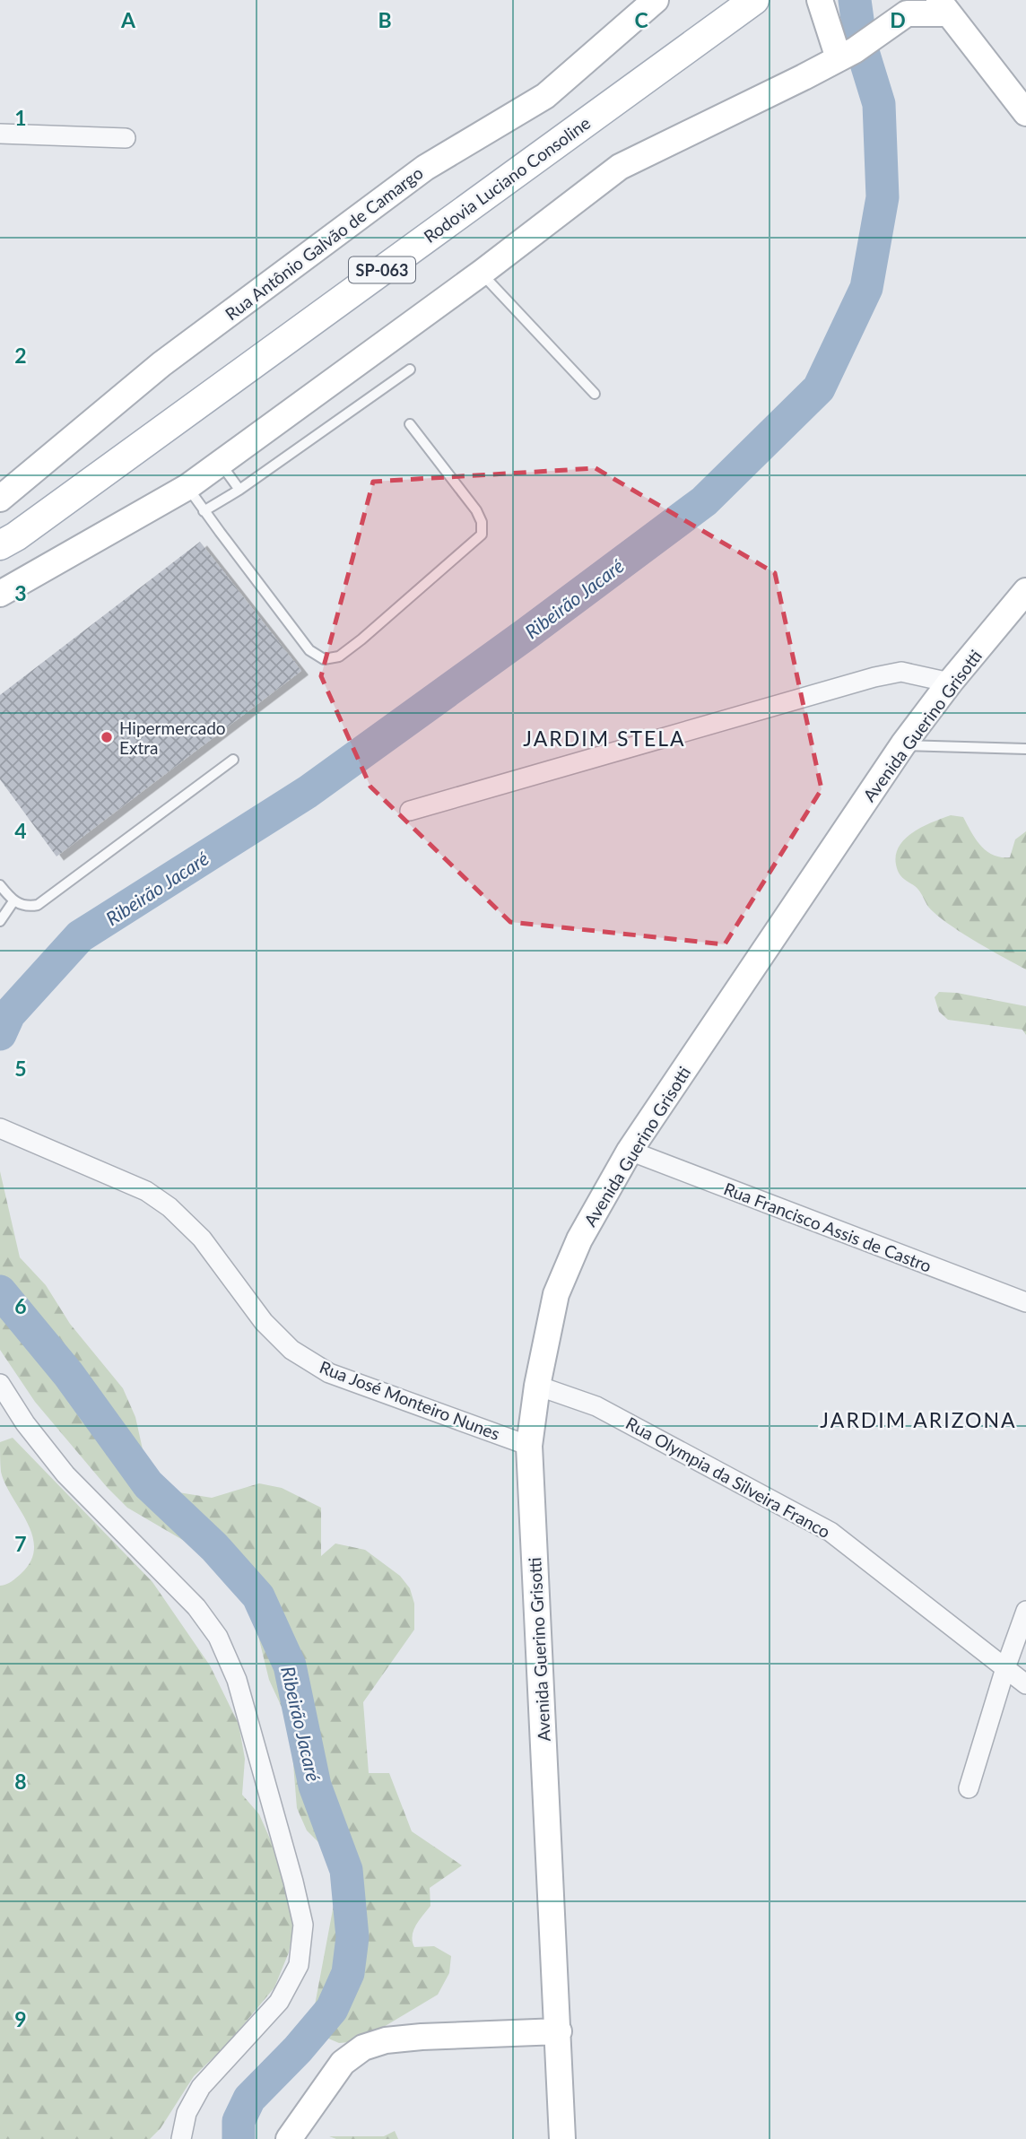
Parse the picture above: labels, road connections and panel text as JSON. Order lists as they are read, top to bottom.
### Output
{
  "streets": {
    "main road": [
      "Rodovia Luciano Consoline",
      "Rua Antônio Galvão de Camargo",
      "SP-063",
      "Avenida Guerino Grisotti"
    ],
    "street": ["Rua Francisco Assis de Castro", "Rua José Monteiro Nunes", "Rua Olympia da Silveira Franco"]
  },
  "crossings": [
    ["Avenida Guerino Grisotti", "Rua Francisco Assis de Castro"],
    ["Avenida Guerino Grisotti", "Rua José Monteiro Nunes"],
    ["Avenida Guerino Grisotti", "Rua Olympia da Silveira Franco"]
  ],
  "districts": ["JARDIM STELA", "JARDIM ARIZONA"],
  "water": ["Ribeirão Jacaré"],
  "places": ["Hipermercado Extra"],
  "grid": {
    "columns": [
      "A",
      "B",
      "C",
      "D"
    ],
    "rows": [
      "1",
      "2",
      "3",
      "4",
      "5",
      "6",
      "7",
      "8",
      "9"
    ]
  }
}
